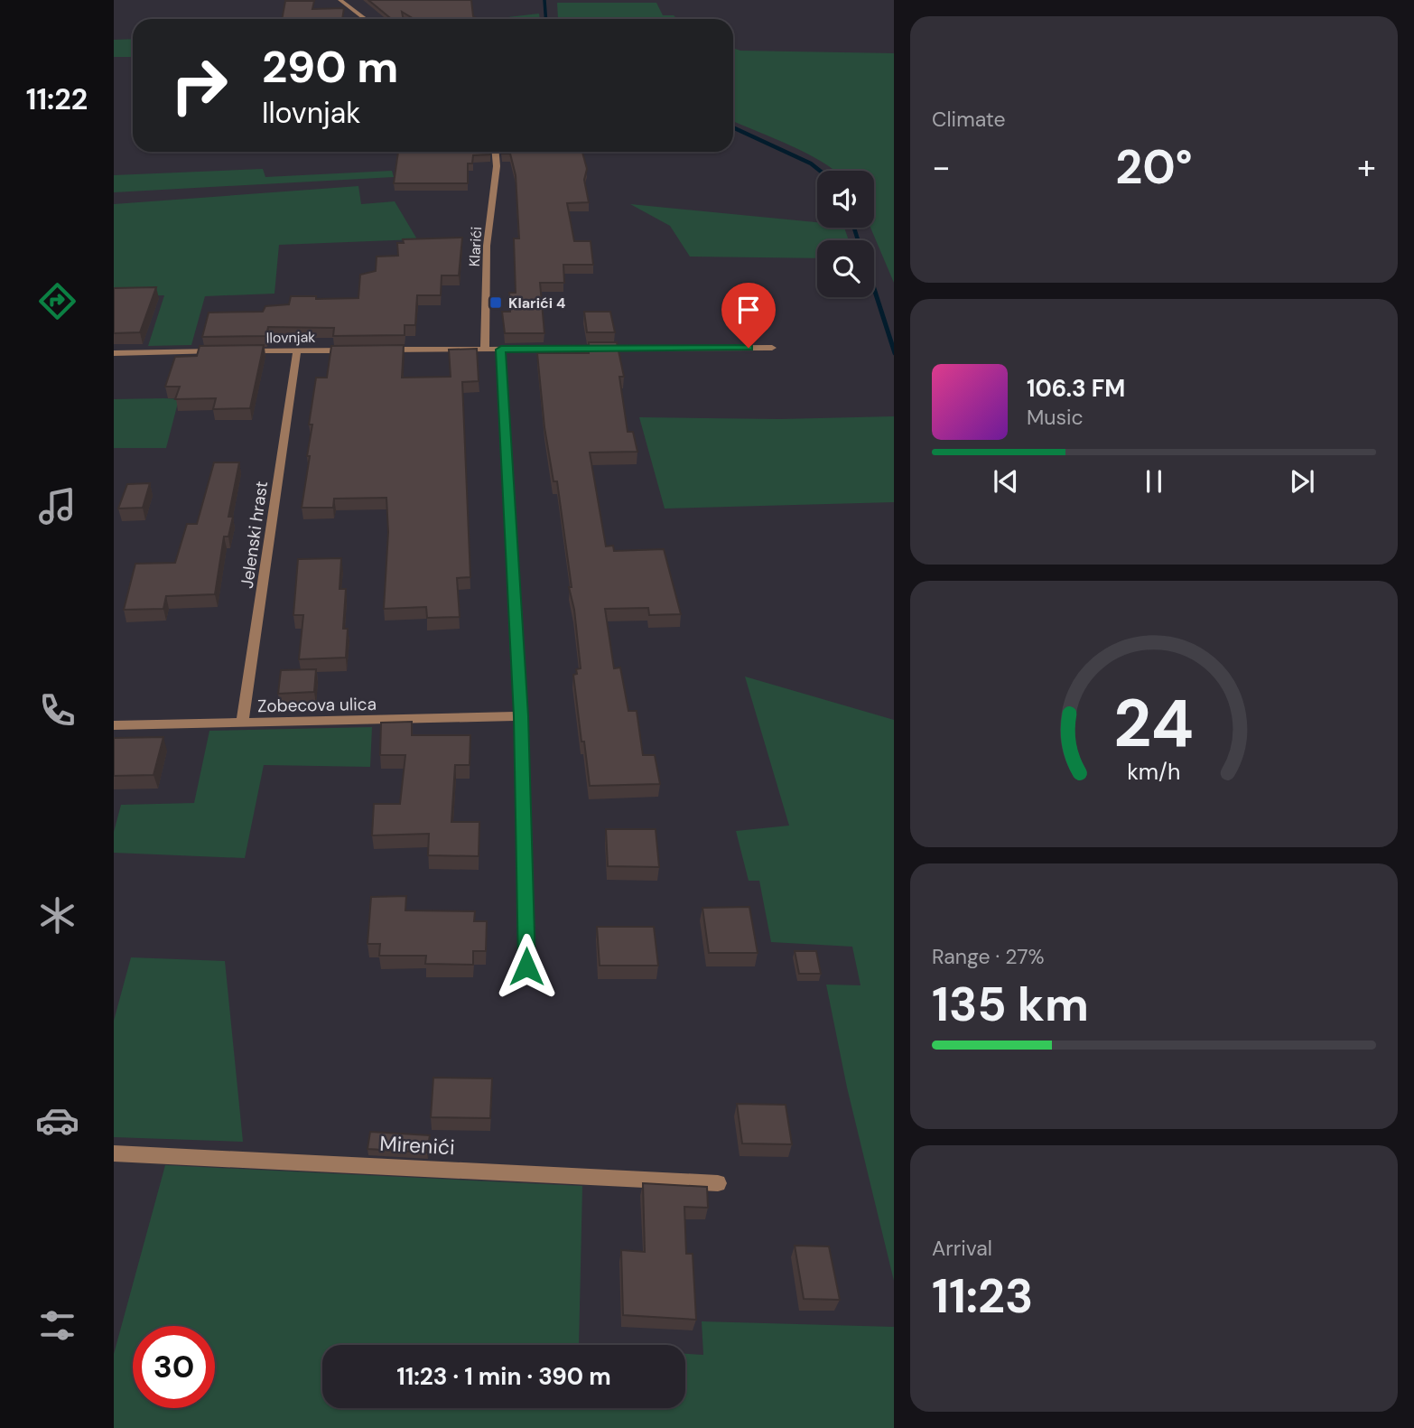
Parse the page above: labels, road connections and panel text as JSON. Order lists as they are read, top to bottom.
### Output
{
  "streets": {
    "street": [
      "Klarići",
      "Ilovnjak",
      "Jelenski hrast",
      "Zobecova ulica",
      "Mirenići"
    ]
  },
  "crossings": [
    ["Ilovnjak", "Jelenski hrast"],
    ["Jelenski hrast", "Zobecova ulica"]
  ],
  "places": {
    "transit": ["Klarići 4"]
  },
  "page": {
    "tabs": "11:22",
    "tile": [
      "Climate",
      ["Range · 27%", "135 km"],
      ["Arrival", "11:23"]
    ],
    "turn": ["290 m", "Ilovnjak"],
    "heat": ["−", "20°", "+"],
    "song": ["106.3 FM", "Music"],
    "limit": "30",
    "trip": "11:23 · 1 min · 390 m",
    "gauge": ["24", "km/h"]
  }
}
